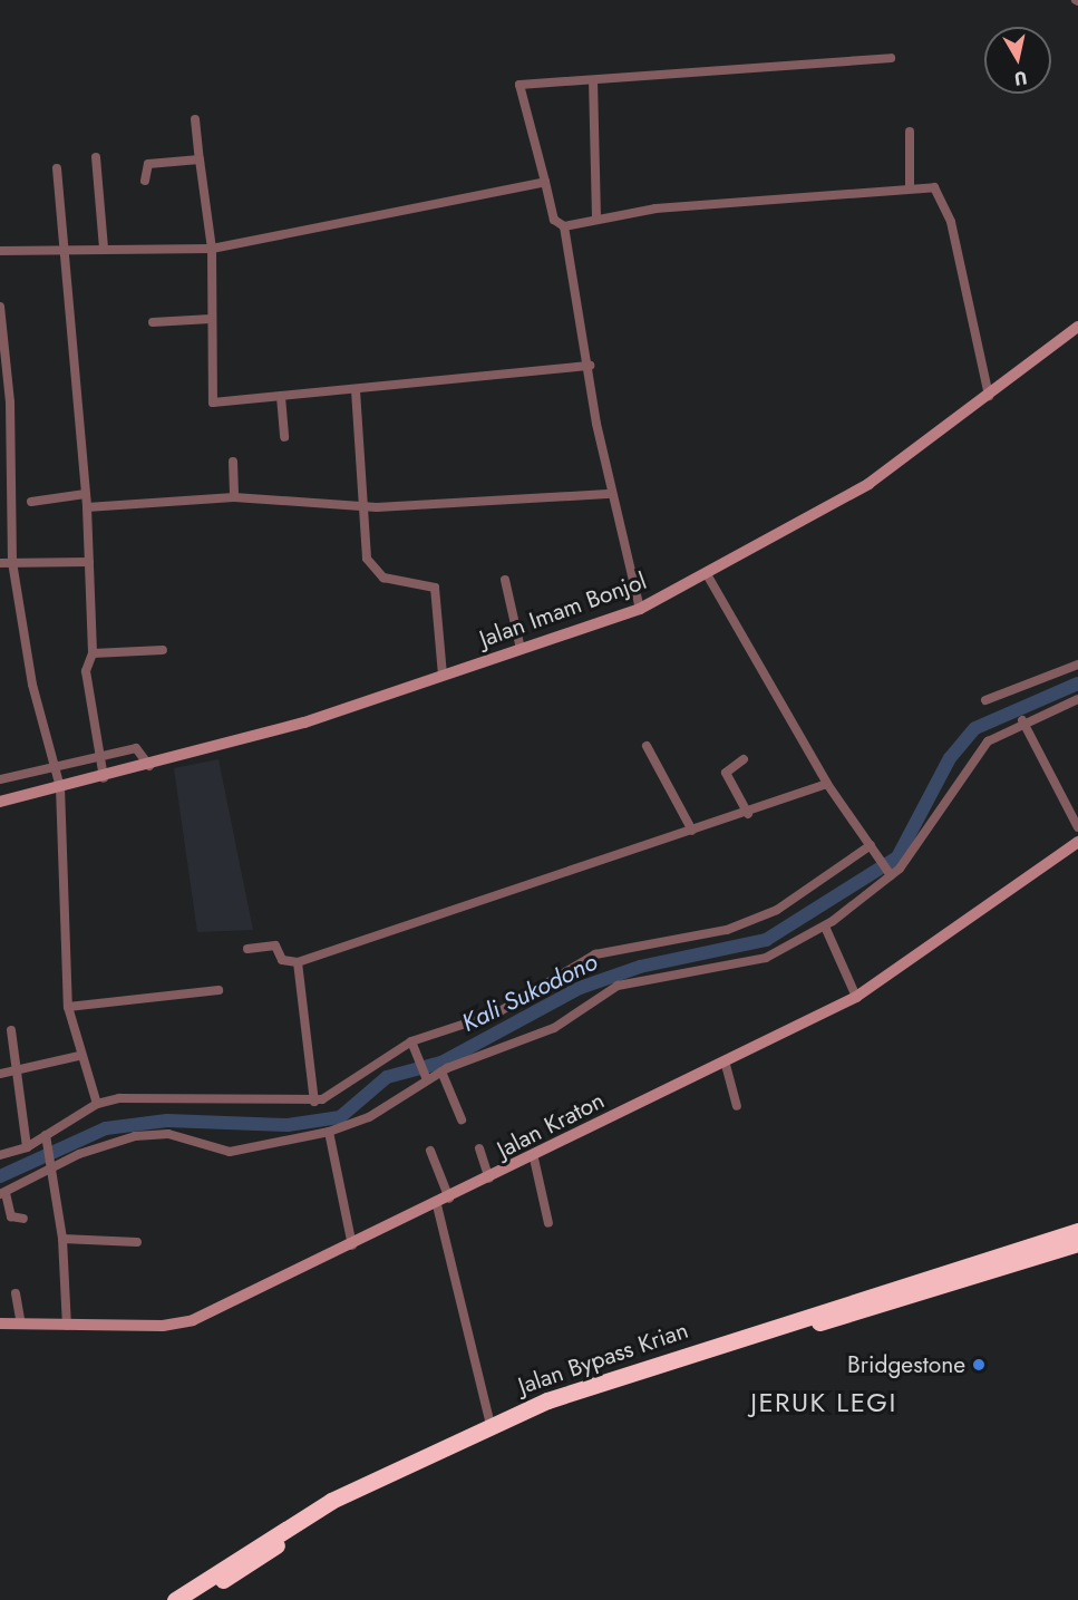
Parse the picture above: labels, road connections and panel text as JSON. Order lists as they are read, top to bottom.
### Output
{
  "streets": {
    "highway": ["Jalan Bypass Krian"],
    "street": ["Jalan Imam Bonjol", "Jalan Kraton"]
  },
  "districts": ["JERUK LEGI"],
  "water": ["Kali Sukodono"],
  "places": ["Bridgestone"],
  "north": "bottom"
}
